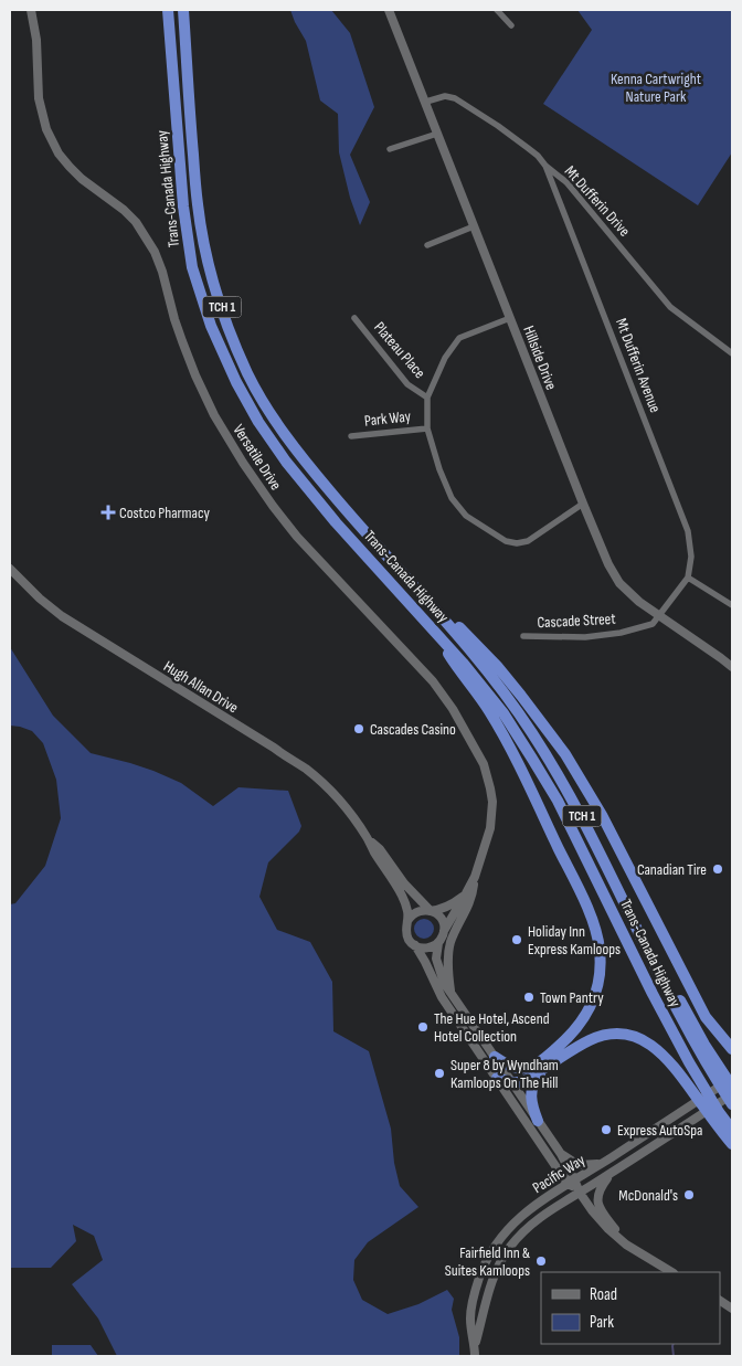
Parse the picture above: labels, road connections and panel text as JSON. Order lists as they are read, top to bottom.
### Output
{
  "streets": {
    "highway": ["Trans-Canada Highway", "TCH 1"],
    "main road": [
      "Hillside Drive",
      "Versatile Drive",
      "Hugh Allan Drive",
      "Pacific Way"
    ],
    "street": [
      "Mt Dufferin Drive",
      "Plateau Place",
      "Mt Dufferin Avenue",
      "Park Way",
      "Cascade Street"
    ]
  },
  "crossings": [
    ["Mt Dufferin Drive", "Hillside Drive"],
    ["Mt Dufferin Drive", "Mt Dufferin Avenue"],
    ["Hillside Drive", "Cascade Street"],
    ["Versatile Drive", "Hugh Allan Drive"]
  ],
  "parks": ["Kenna Cartwright Nature Park"],
  "places": {
    "health": ["Costco Pharmacy"],
    "other": [
      "Cascades Casino",
      "Canadian Tire",
      "Holiday Inn Express Kamloops",
      "Town Pantry",
      "The Hue Hotel, Ascend Hotel Collection",
      "Super 8 by Wyndham Kamloops On The Hill",
      "Express AutoSpa",
      "McDonald's",
      "Fairfield Inn & Suites Kamloops"
    ]
  },
  "legend": ["Road", "Park"]
}
